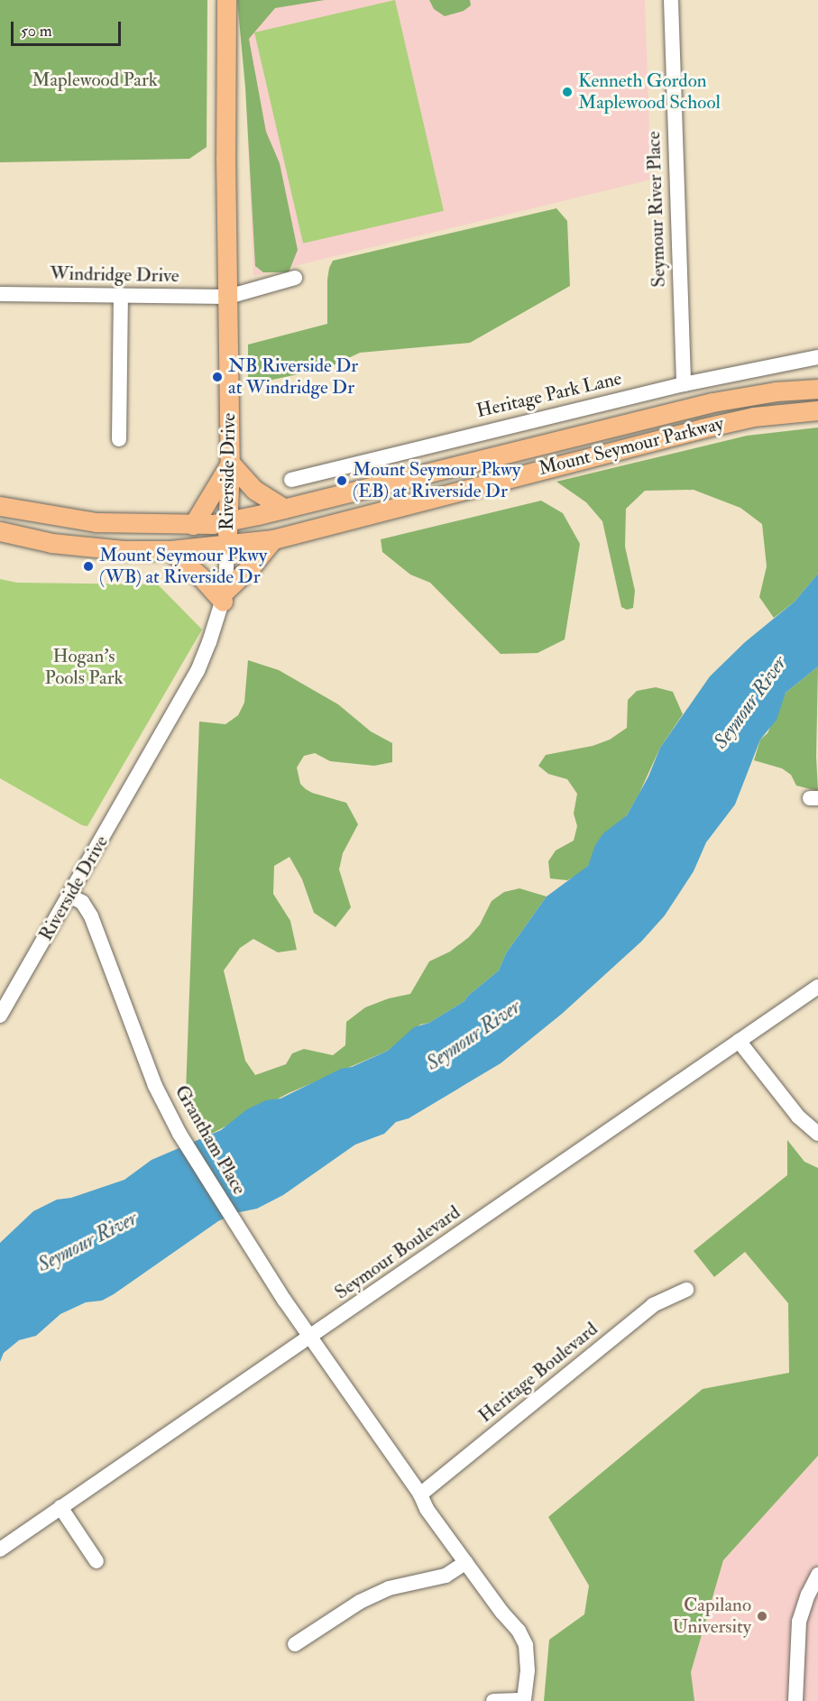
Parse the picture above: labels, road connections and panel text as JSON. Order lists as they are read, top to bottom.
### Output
{
  "streets": {
    "main road": ["Mount Seymour Parkway", "Riverside Drive"],
    "street": [
      "Seymour River Place",
      "Windridge Drive",
      "Heritage Park Lane",
      "Grantham Place",
      "Seymour Boulevard",
      "Heritage Boulevard"
    ]
  },
  "crossings": [
    ["Seymour River Place", "Heritage Park Lane"],
    ["Windridge Drive", "Riverside Drive"],
    ["Mount Seymour Parkway", "Riverside Drive"],
    ["Riverside Drive", "Grantham Place"],
    ["Grantham Place", "Seymour Boulevard"]
  ],
  "water": ["Seymour River"],
  "parks": ["Maplewood Park", "Hogan's Pools Park"],
  "places": [
    "Kenneth Gordon Maplewood School",
    "NB Riverside Dr at Windridge Dr",
    "Mount Seymour Pkwy (EB) at Riverside Dr",
    "Mount Seymour Pkwy (WB) at Riverside Dr",
    "Capilano University"
  ],
  "scale_bar": "50 m"
}
